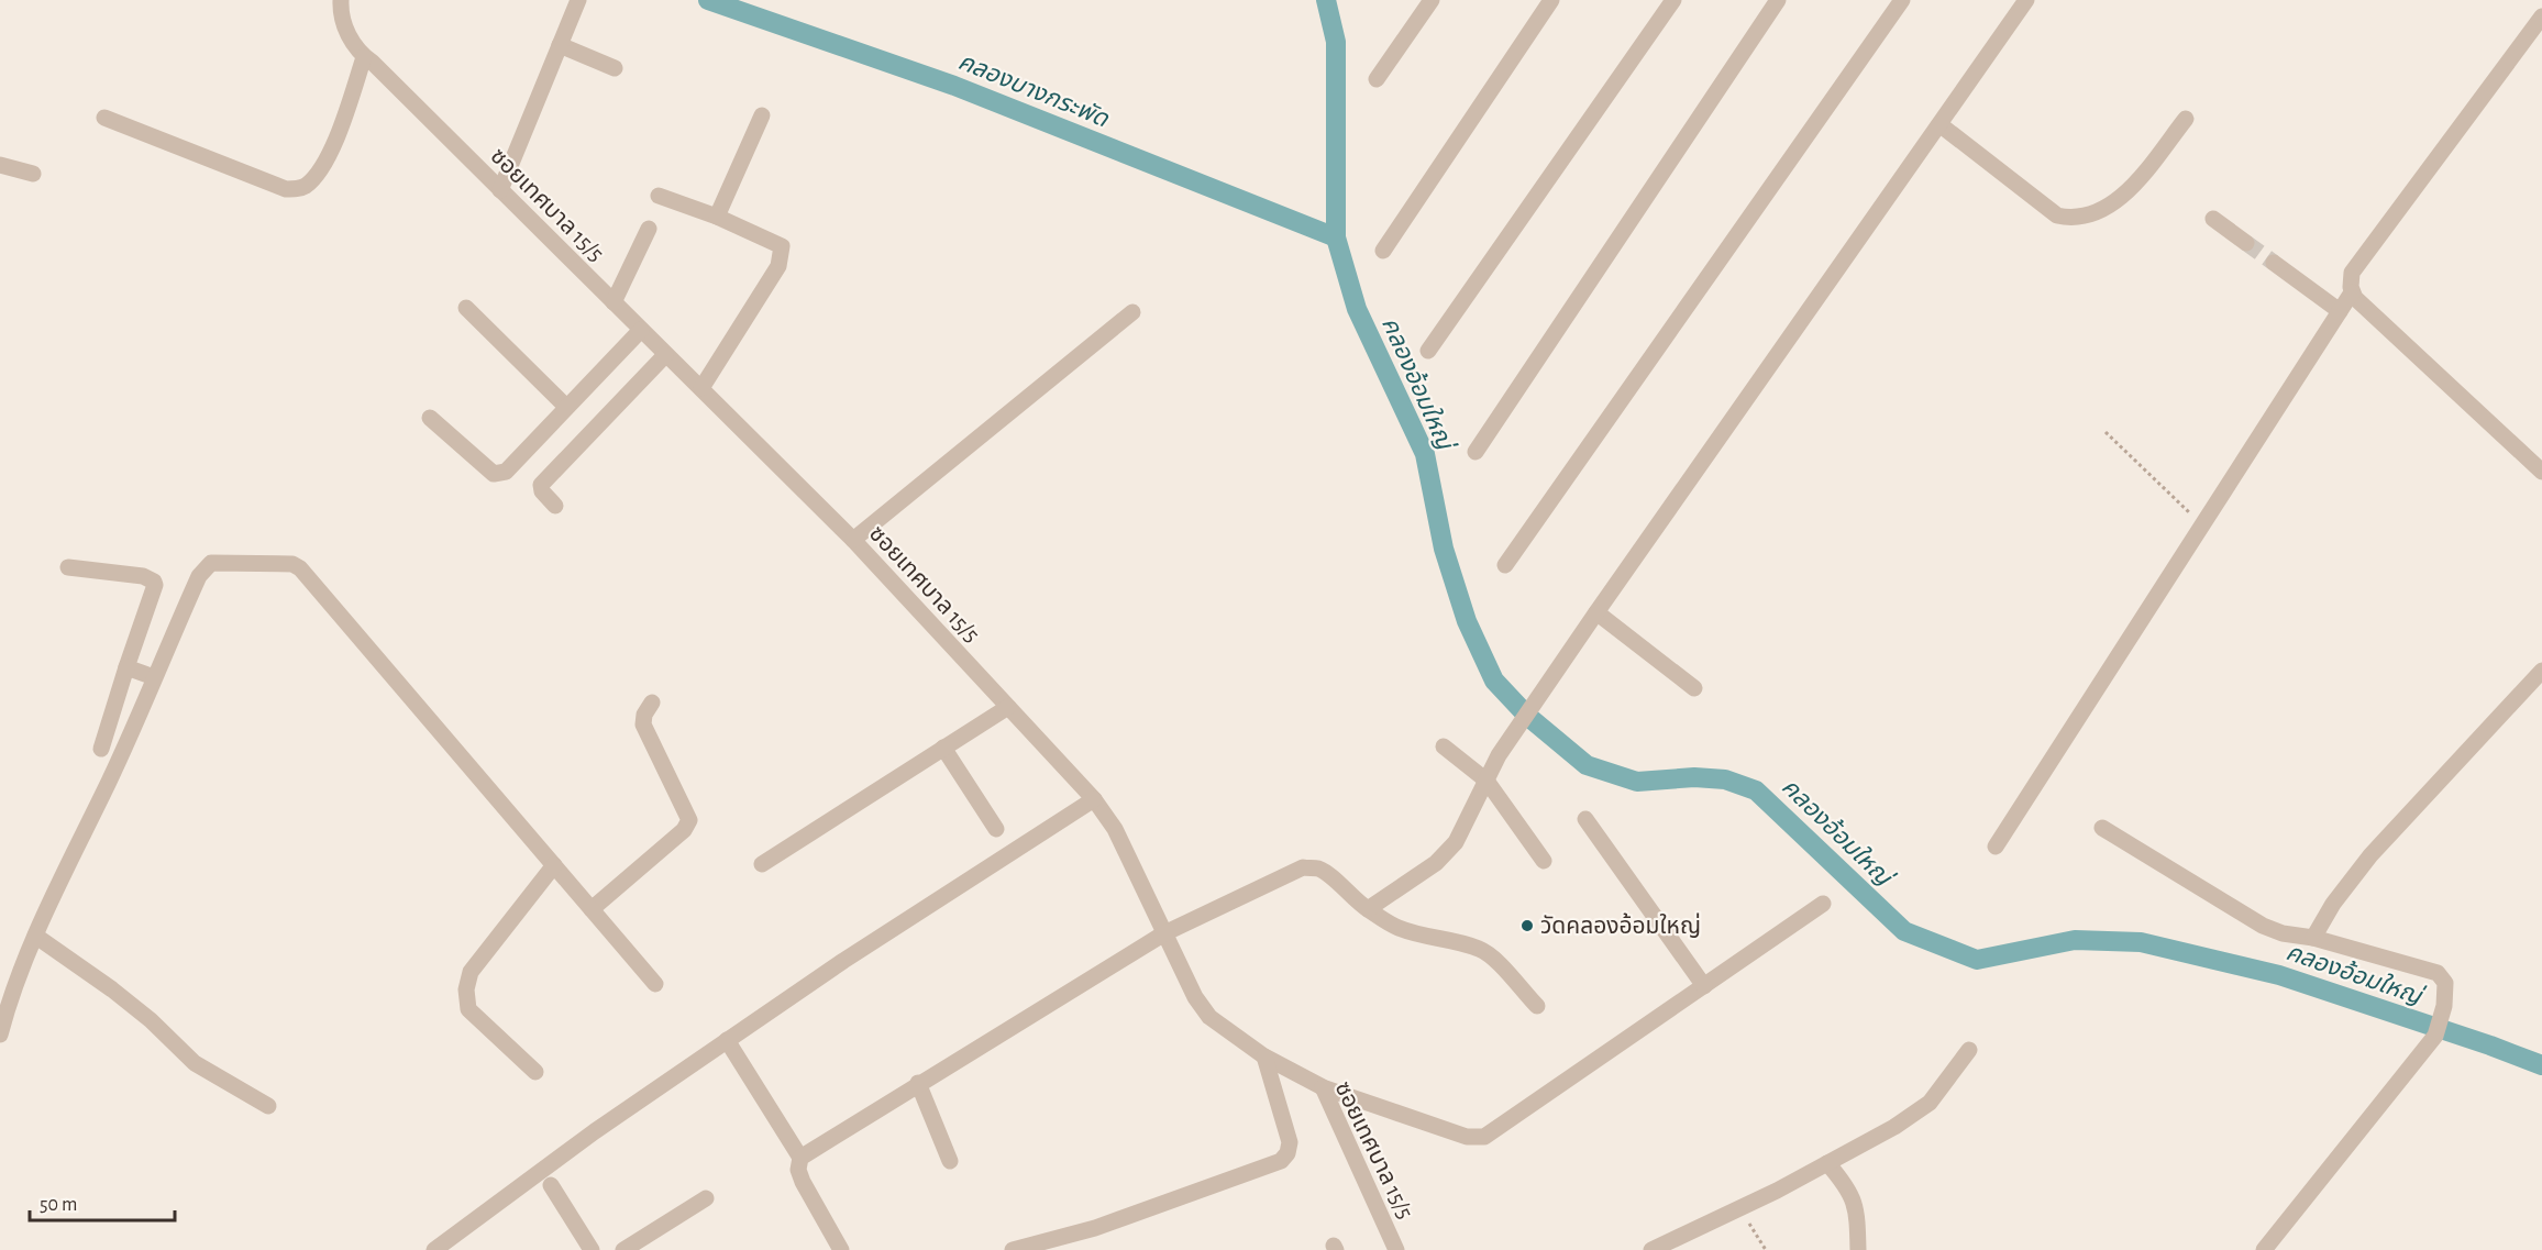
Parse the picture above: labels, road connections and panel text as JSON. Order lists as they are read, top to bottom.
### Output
{
  "streets": {
    "street": ["ซอยเทศบาล 15/5"]
  },
  "water": ["คลองบางกระพัด", "คลองอ้อมใหญ่"],
  "places": ["วัดคลองอ้อมใหญ่"],
  "scale_bar": "50 m"
}
